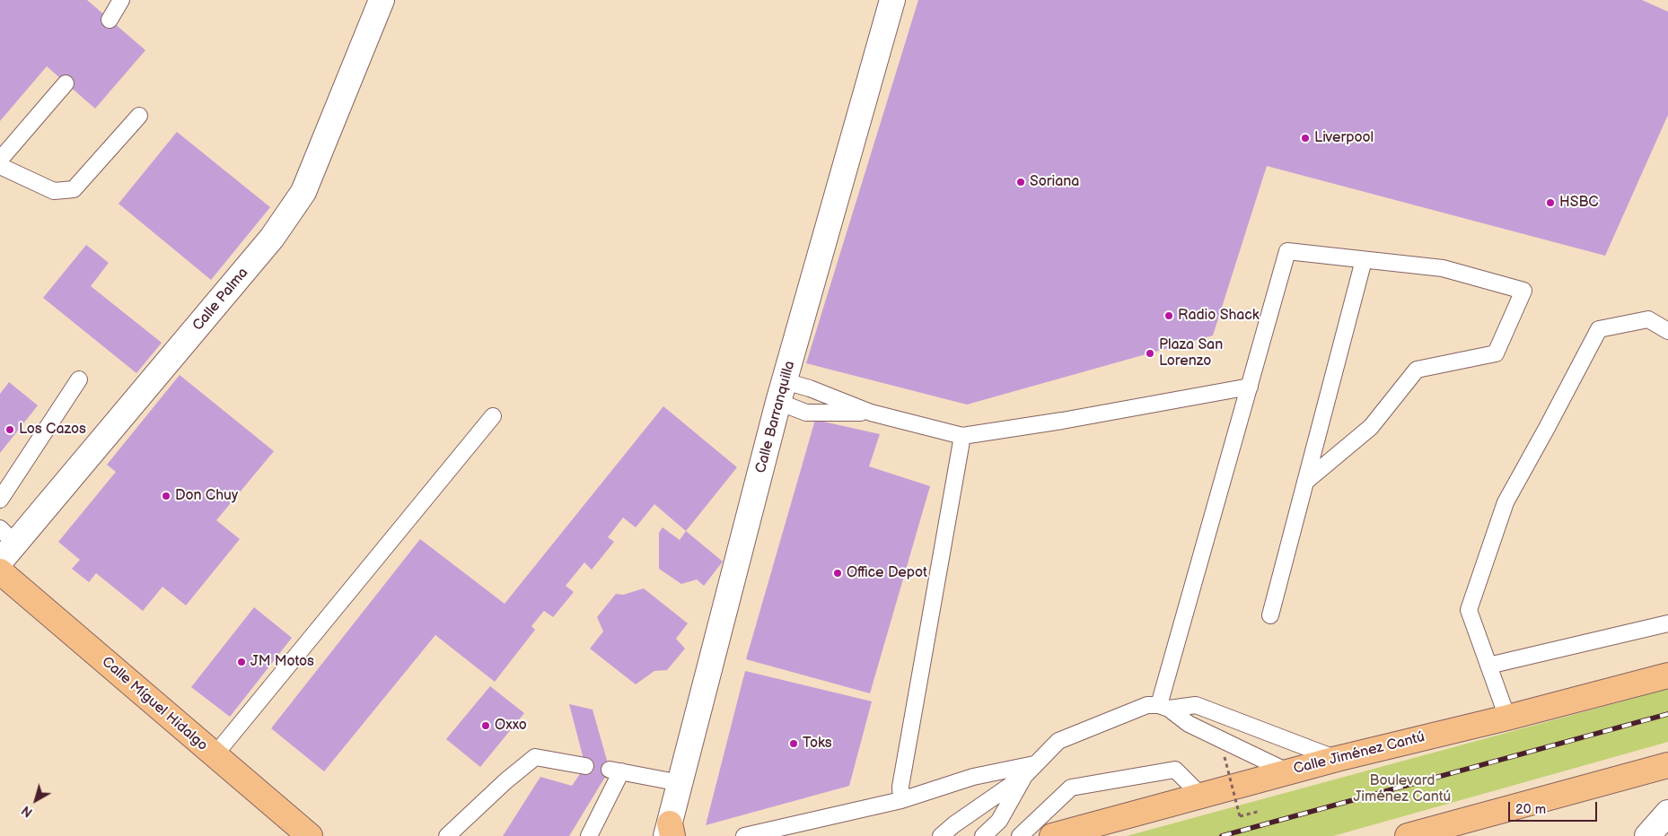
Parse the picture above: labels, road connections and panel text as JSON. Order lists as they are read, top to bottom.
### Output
{
  "streets": {
    "main road": ["Calle Míguel Hidalgo", "Calle Jiménez Cantú"],
    "street": ["Calle Palma", "Calle Barranquilla"]
  },
  "parks": ["Boulevard Jiménez Cantú"],
  "places": [
    "Liverpool",
    "Soriana",
    "HSBC",
    "Radio Shack",
    "Plaza San Lorenzo",
    "Los Cazos",
    "Don Chuy",
    "Office Depot",
    "JM Motos",
    "Oxxo",
    "Toks"
  ],
  "scale_bar": "20 m",
  "north": "bottom left"
}
